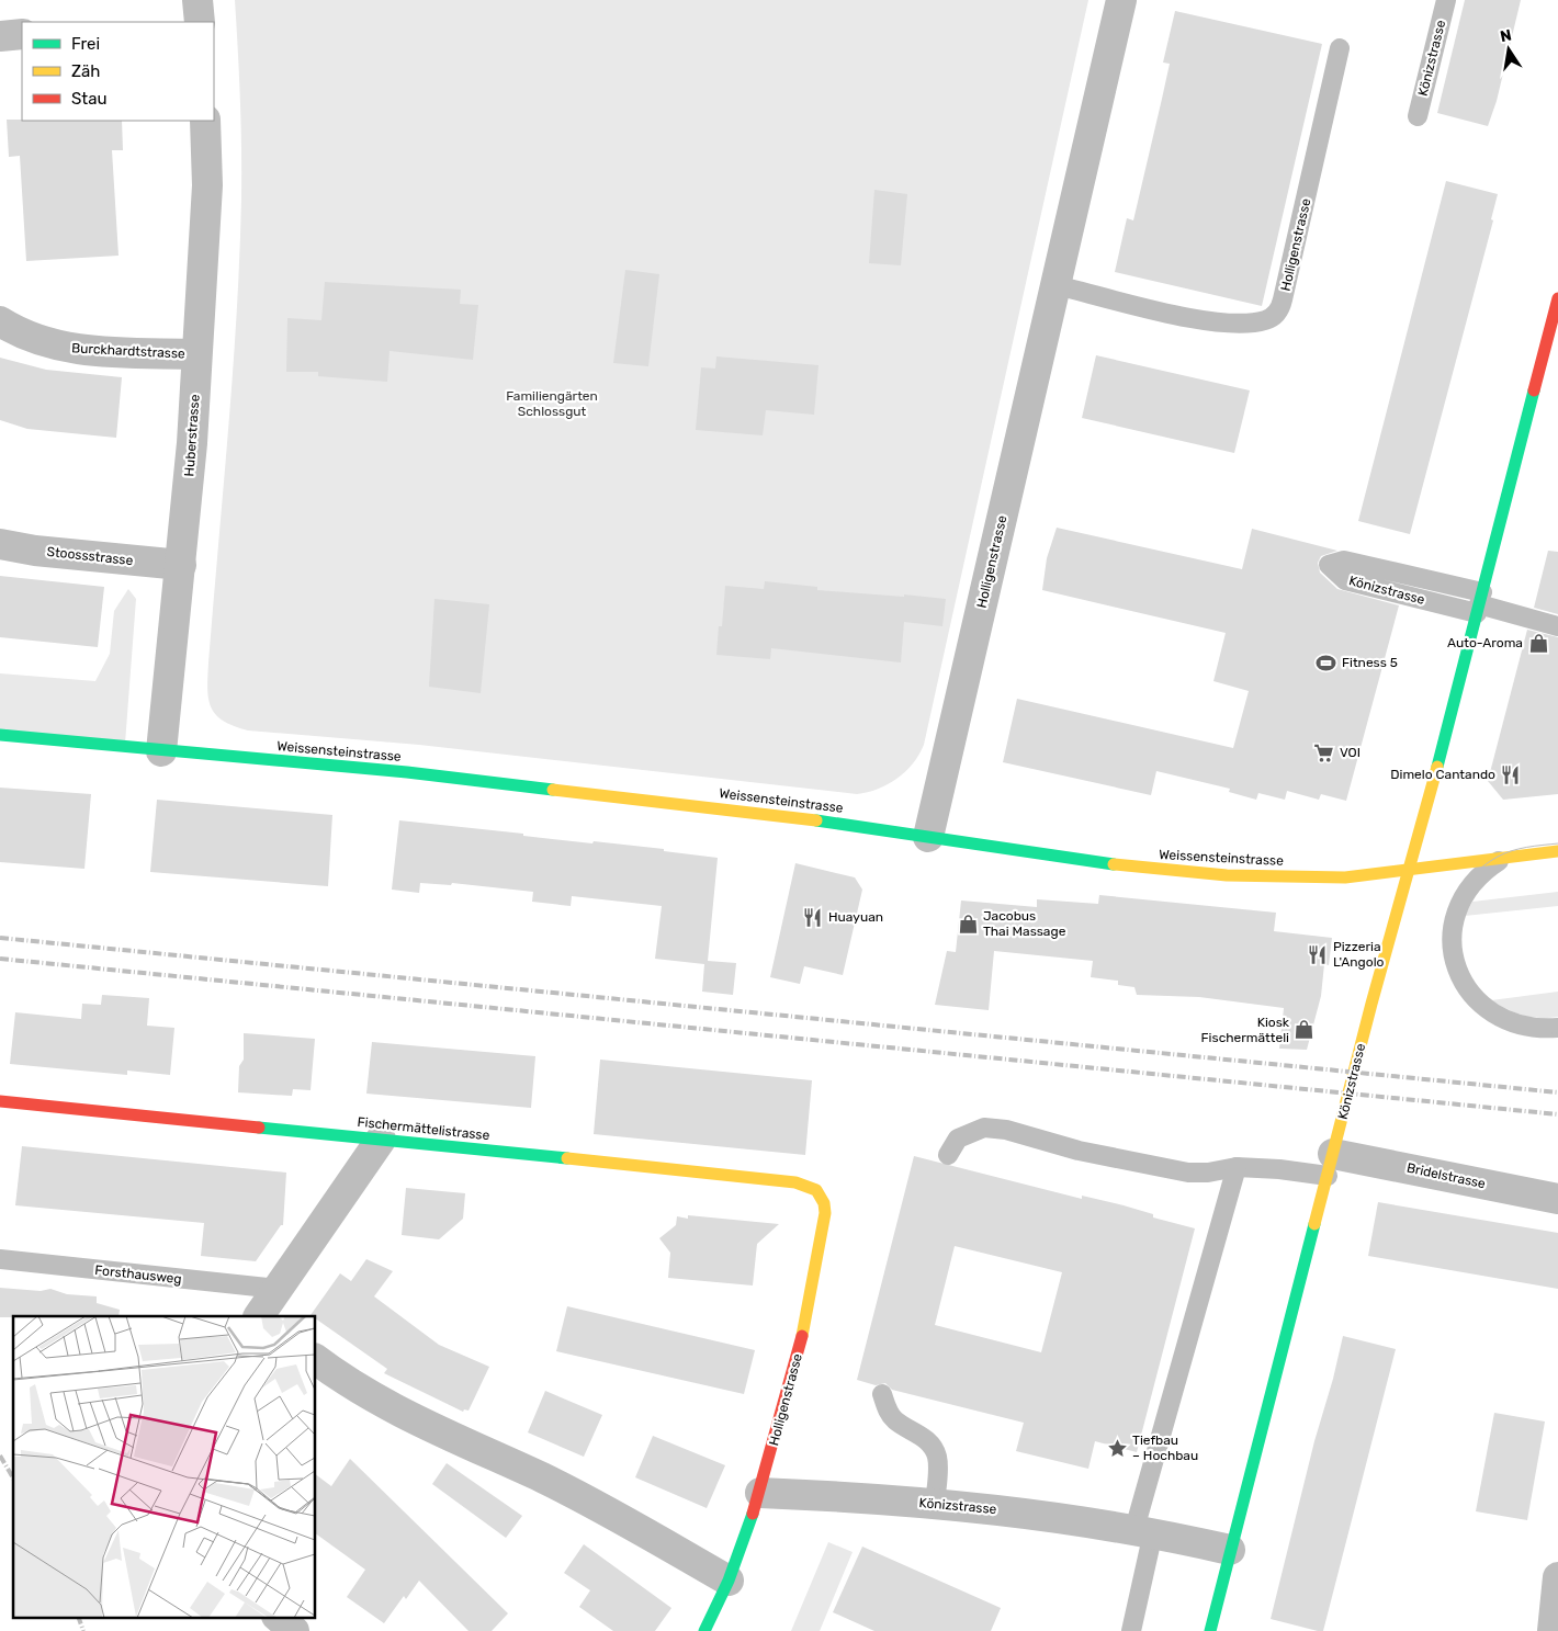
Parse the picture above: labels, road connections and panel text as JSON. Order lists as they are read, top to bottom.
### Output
{
  "streets": {
    "main road": [
      "Könizstrasse",
      "Holligenstrasse",
      "Weissensteinstrasse",
      "Fischermättelistrasse"
    ],
    "street": [
      "Burckhardtstrasse",
      "Huberstrasse",
      "Stoossstrasse",
      "Bridelstrasse"
    ],
    "lane": ["Forsthausweg"]
  },
  "crossings": [
    ["Könizstrasse", "Holligenstrasse"],
    ["Könizstrasse", "Weissensteinstrasse"],
    ["Könizstrasse", "Bridelstrasse"],
    ["Holligenstrasse", "Weissensteinstrasse"],
    ["Holligenstrasse", "Fischermättelistrasse"],
    ["Burckhardtstrasse", "Huberstrasse"],
    ["Huberstrasse", "Stoossstrasse"],
    ["Huberstrasse", "Weissensteinstrasse"]
  ],
  "parks": ["Familiengärten Schlossgut"],
  "places": {
    "shop": ["Auto-Aroma", "Jacobus Thai Massage", "Kiosk Fischermätteli"],
    "sports": ["Fitness 5"],
    "supermarket": ["VOI"],
    "restaurant": ["Dimelo Cantando", "Huayuan", "Pizzeria L'Angolo"],
    "place": ["Tiefbau – Hochbau"]
  },
  "legend": ["Frei", "Zäh", "Stau"],
  "north": "top"
}
